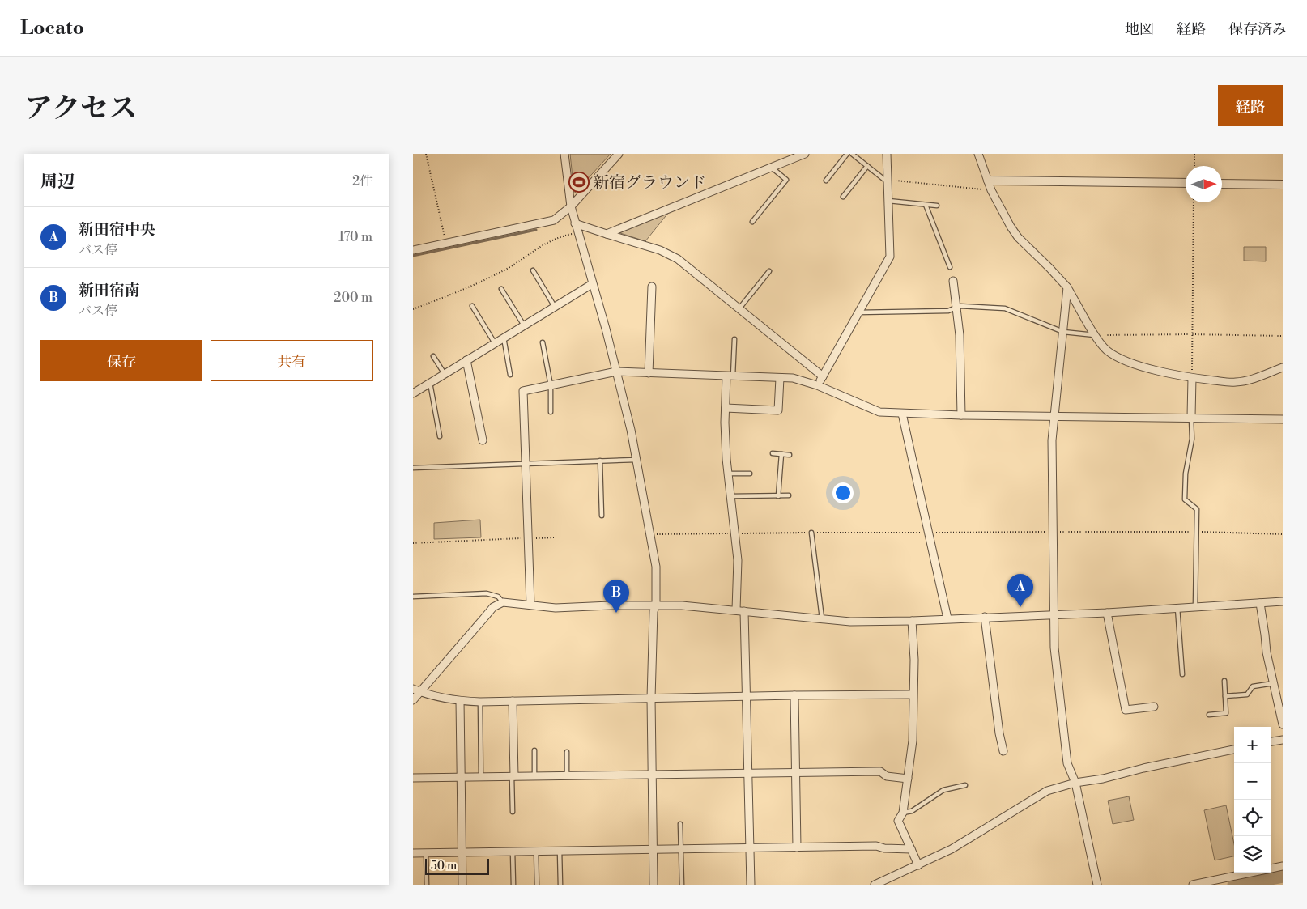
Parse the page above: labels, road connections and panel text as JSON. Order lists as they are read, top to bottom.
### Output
{
  "places": {
    "sports": ["新宿グラウンド"]
  },
  "scale_bar": "50 m",
  "north": "right",
  "page": {
    "header": "Locato",
    "nav": ["地図", "経路", "保存済み"],
    "title": "アクセス",
    "buttons": [
      "経路",
      ["保存", "共有"]
    ],
    "heading": ["周辺", "2件"],
    "list": [
      {
        "mark": "A",
        "name": "新田宿中央",
        "note": "バス停",
        "value": "170 m"
      },
      {
        "mark": "B",
        "name": "新田宿南",
        "note": "バス停",
        "value": "200 m"
      }
    ],
    "pins": ["A", "B"],
    "map_buttons": ["+", "−"],
    "scale": "50 m"
  }
}
